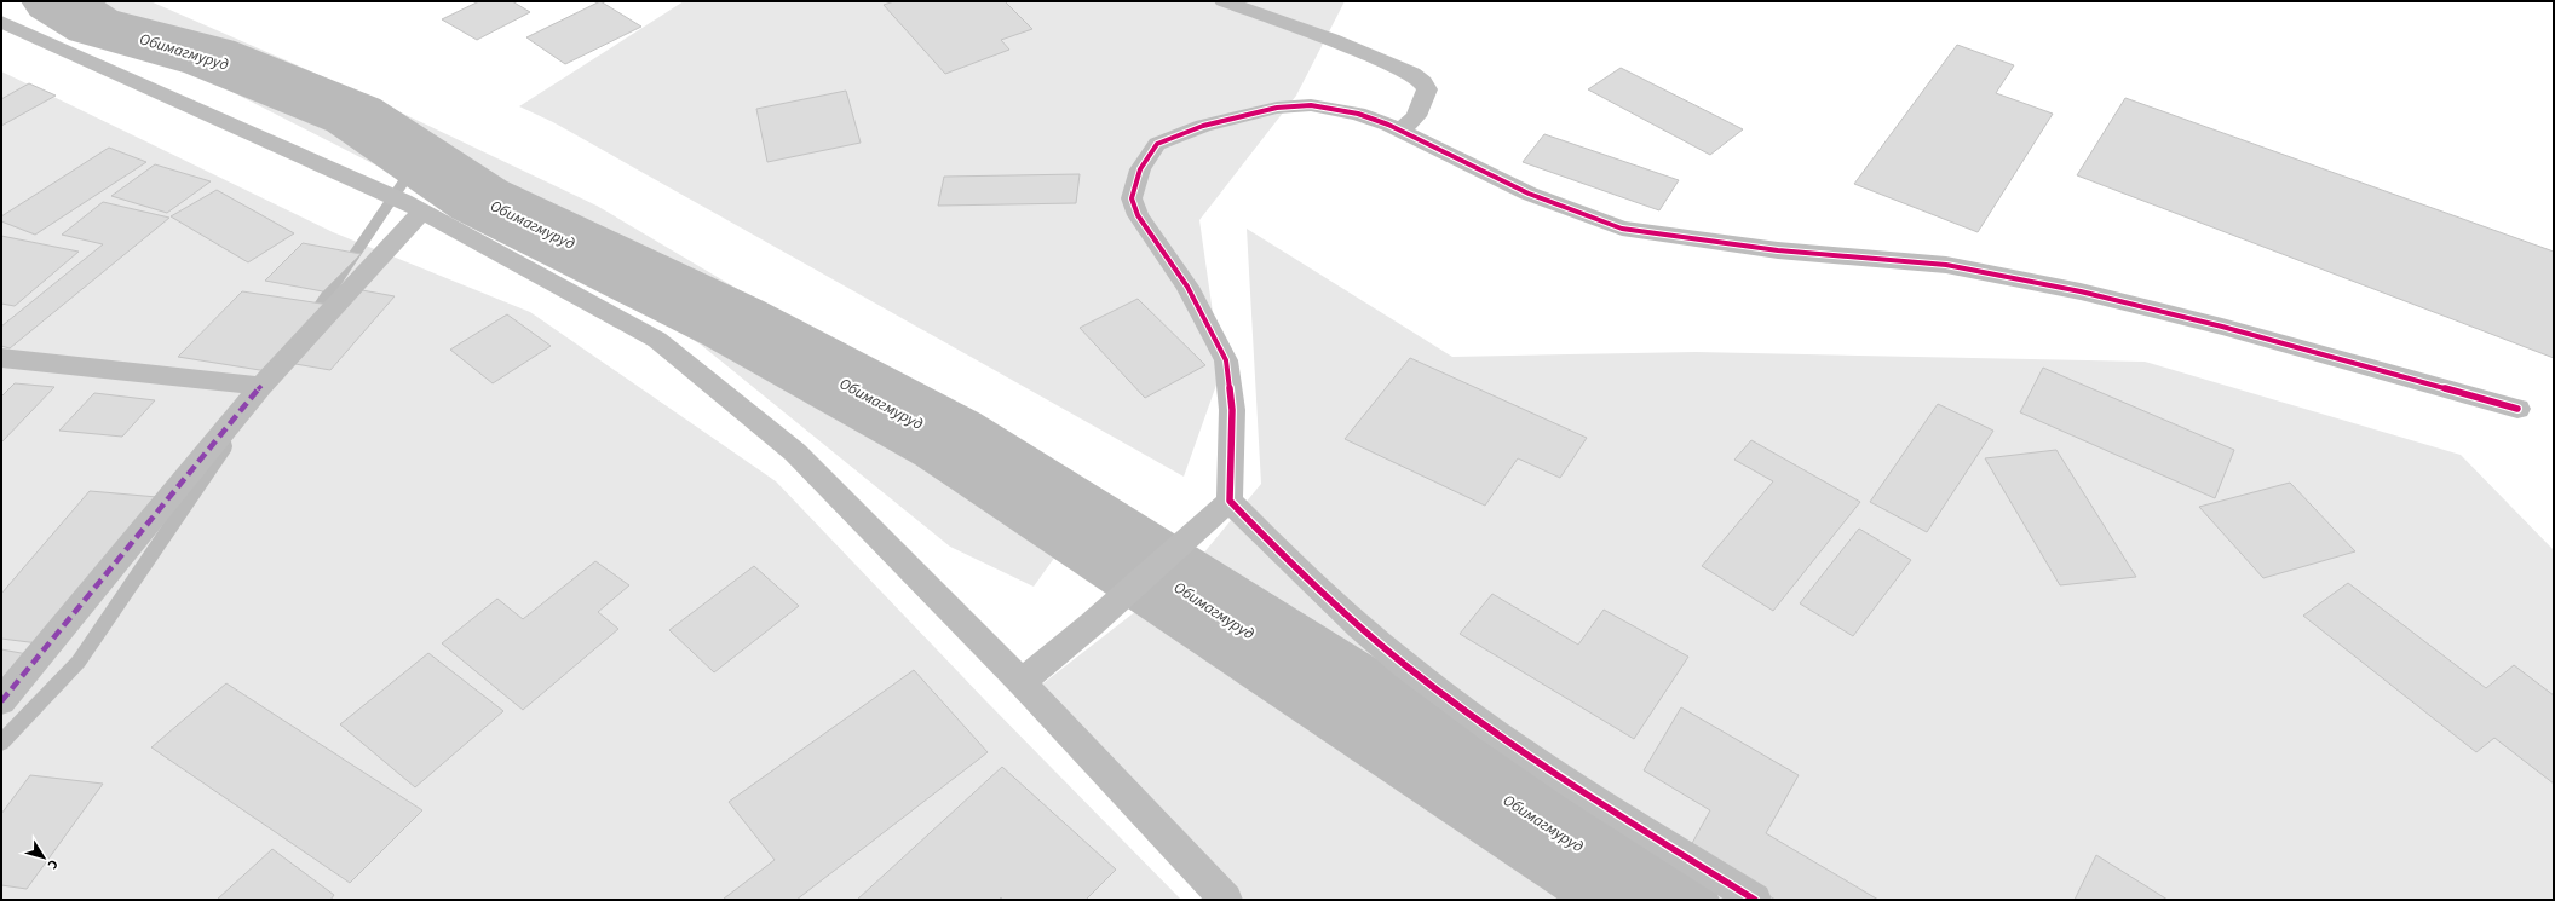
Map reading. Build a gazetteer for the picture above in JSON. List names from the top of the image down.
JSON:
{
  "water": ["Обимагмуруд"],
  "north": "bottom right"
}
